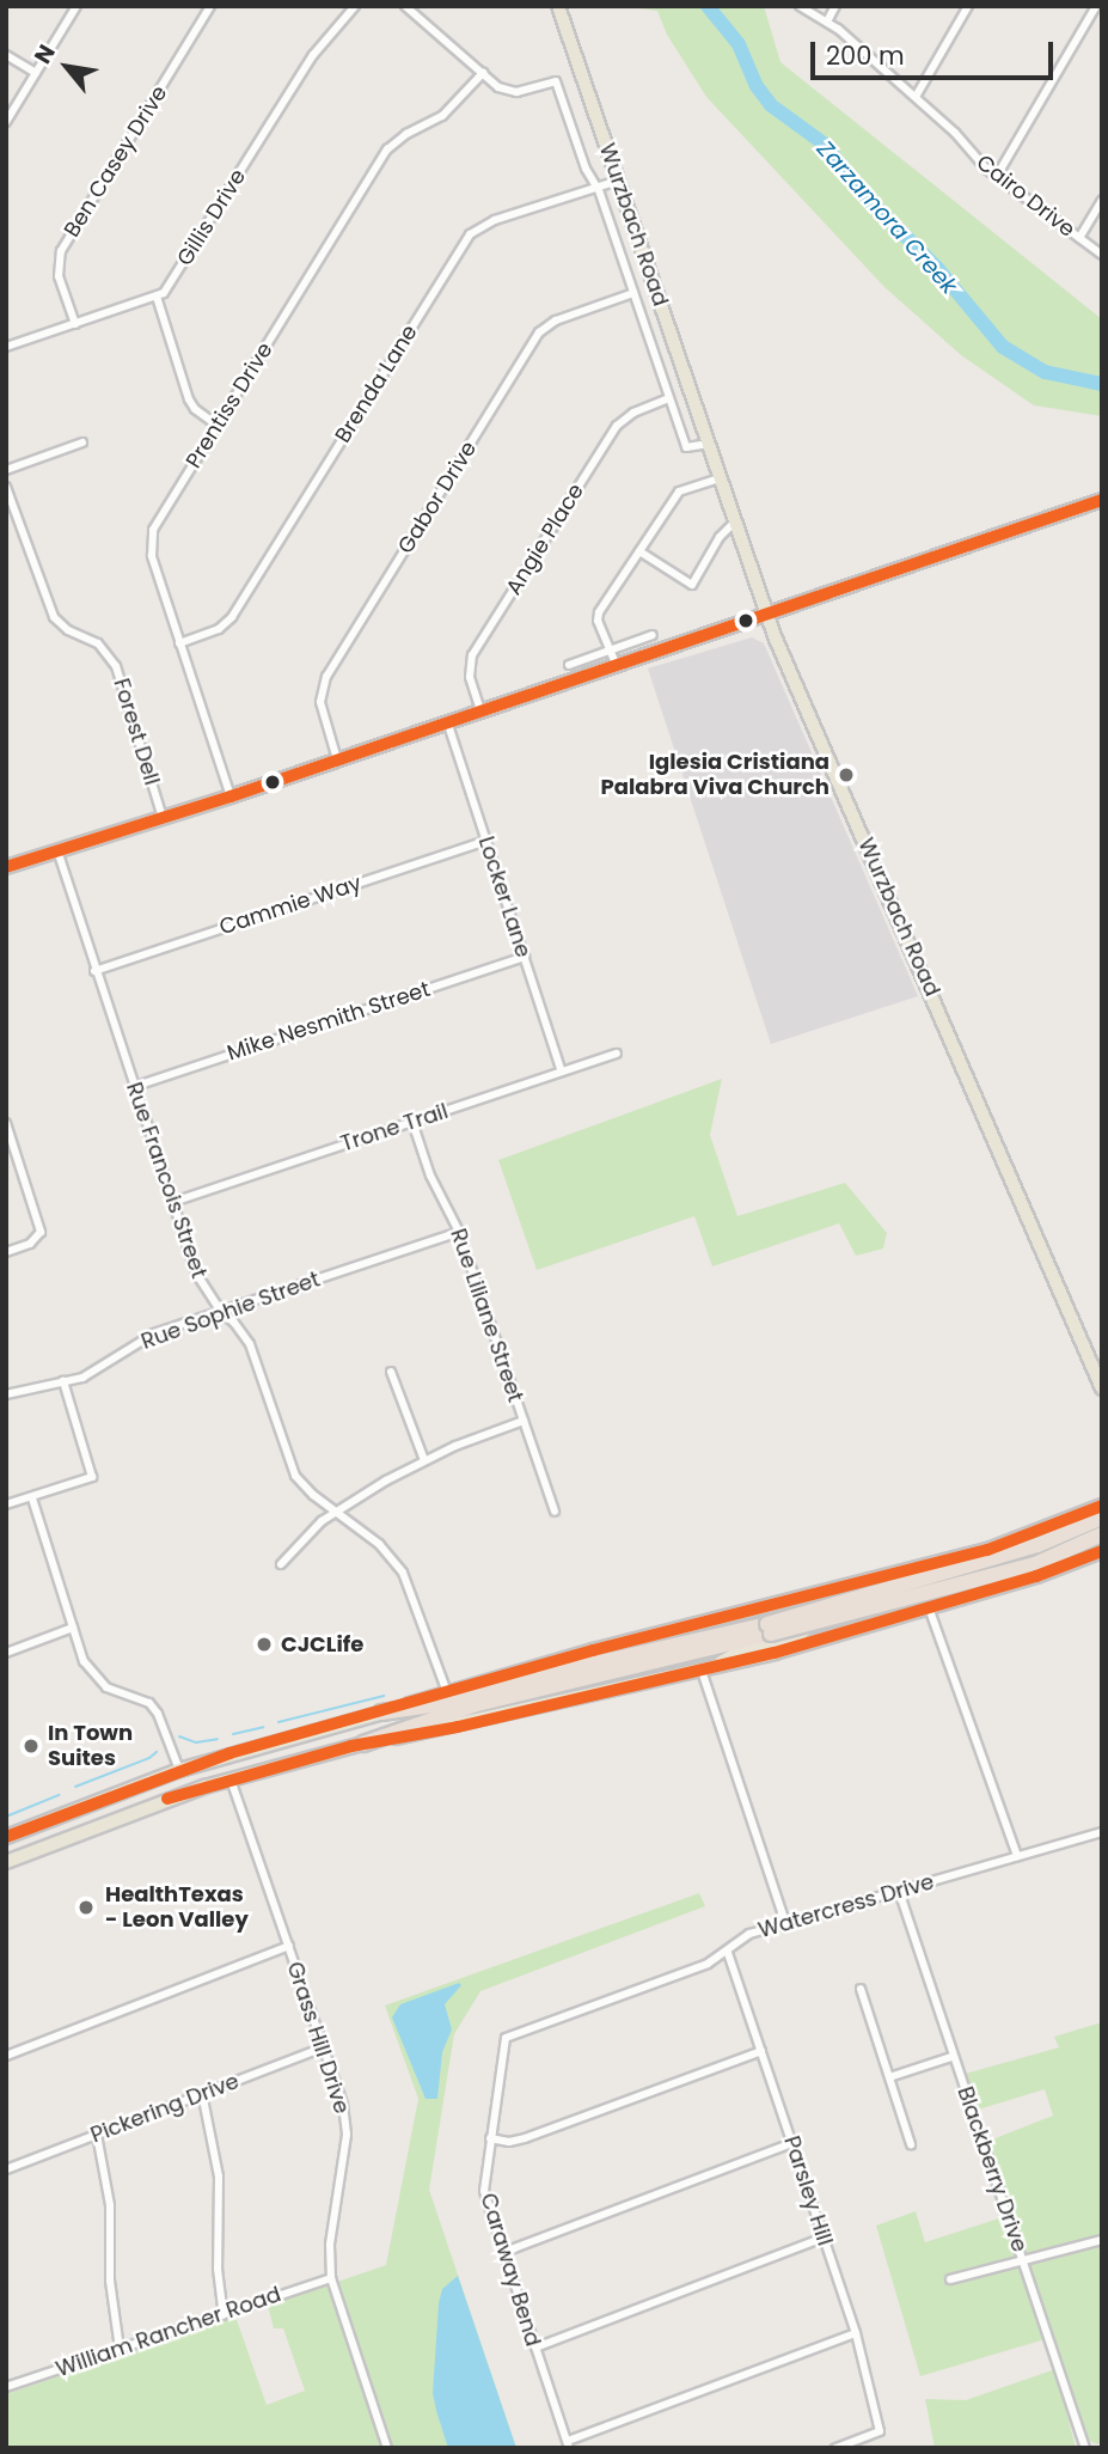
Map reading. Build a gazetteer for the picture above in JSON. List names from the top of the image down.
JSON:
{
  "streets": {
    "main road": ["Wurzbach Road"],
    "street": [
      "Ben Casey Drive",
      "Cairo Drive",
      "Gillis Drive",
      "Brenda Lane",
      "Prentiss Drive",
      "Gabor Drive",
      "Angie Place",
      "Forest Dell",
      "Locker Lane",
      "Cammie Way",
      "Mike Nesmith Street",
      "Trone Trail",
      "Rue Francois Street",
      "Rue Sophie Street",
      "Rue Liliane Street",
      "Watercress Drive",
      "Grass Hill Drive",
      "Pickering Drive",
      "Blackberry Drive",
      "Parsley Hill",
      "Caraway Bend",
      "William Rancher Road"
    ]
  },
  "crossings": [
    ["Wurzbach Road", "Brenda Lane"],
    ["Wurzbach Road", "Prentiss Drive"],
    ["Wurzbach Road", "Gabor Drive"],
    ["Wurzbach Road", "Angie Place"],
    ["Brenda Lane", "Prentiss Drive"],
    ["Locker Lane", "Cammie Way"],
    ["Locker Lane", "Mike Nesmith Street"],
    ["Locker Lane", "Trone Trail"],
    ["Cammie Way", "Rue Francois Street"],
    ["Mike Nesmith Street", "Rue Francois Street"],
    ["Trone Trail", "Rue Francois Street"],
    ["Trone Trail", "Rue Liliane Street"],
    ["Rue Francois Street", "Rue Sophie Street"],
    ["Rue Sophie Street", "Rue Liliane Street"],
    ["Watercress Drive", "Blackberry Drive"],
    ["Watercress Drive", "Parsley Hill"],
    ["Watercress Drive", "Caraway Bend"],
    ["Grass Hill Drive", "Pickering Drive"],
    ["Grass Hill Drive", "William Rancher Road"]
  ],
  "water": ["Zarzamora Creek"],
  "places": [
    "Iglesia Cristiana Palabra Viva Church",
    "CJCLife",
    "In Town Suites",
    "HealthTexas - Leon Valley"
  ],
  "scale_bar": "200 m",
  "north": "top left"
}
